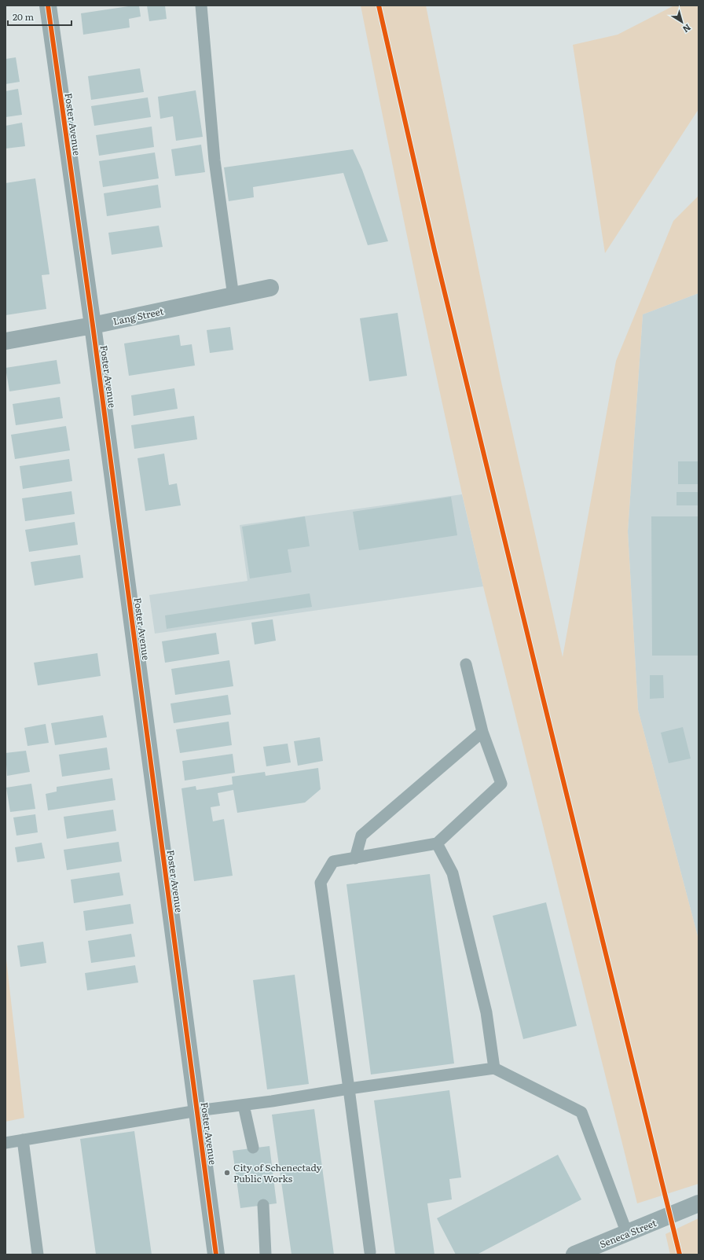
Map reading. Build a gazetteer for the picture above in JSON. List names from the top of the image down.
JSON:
{
  "streets": {
    "street": ["Foster Avenue", "Lang Street", "Seneca Street"]
  },
  "crossings": [
    ["Foster Avenue", "Lang Street"]
  ],
  "places": ["City of Schenectady Public Works"],
  "scale_bar": "20 m",
  "north": "bottom right"
}
